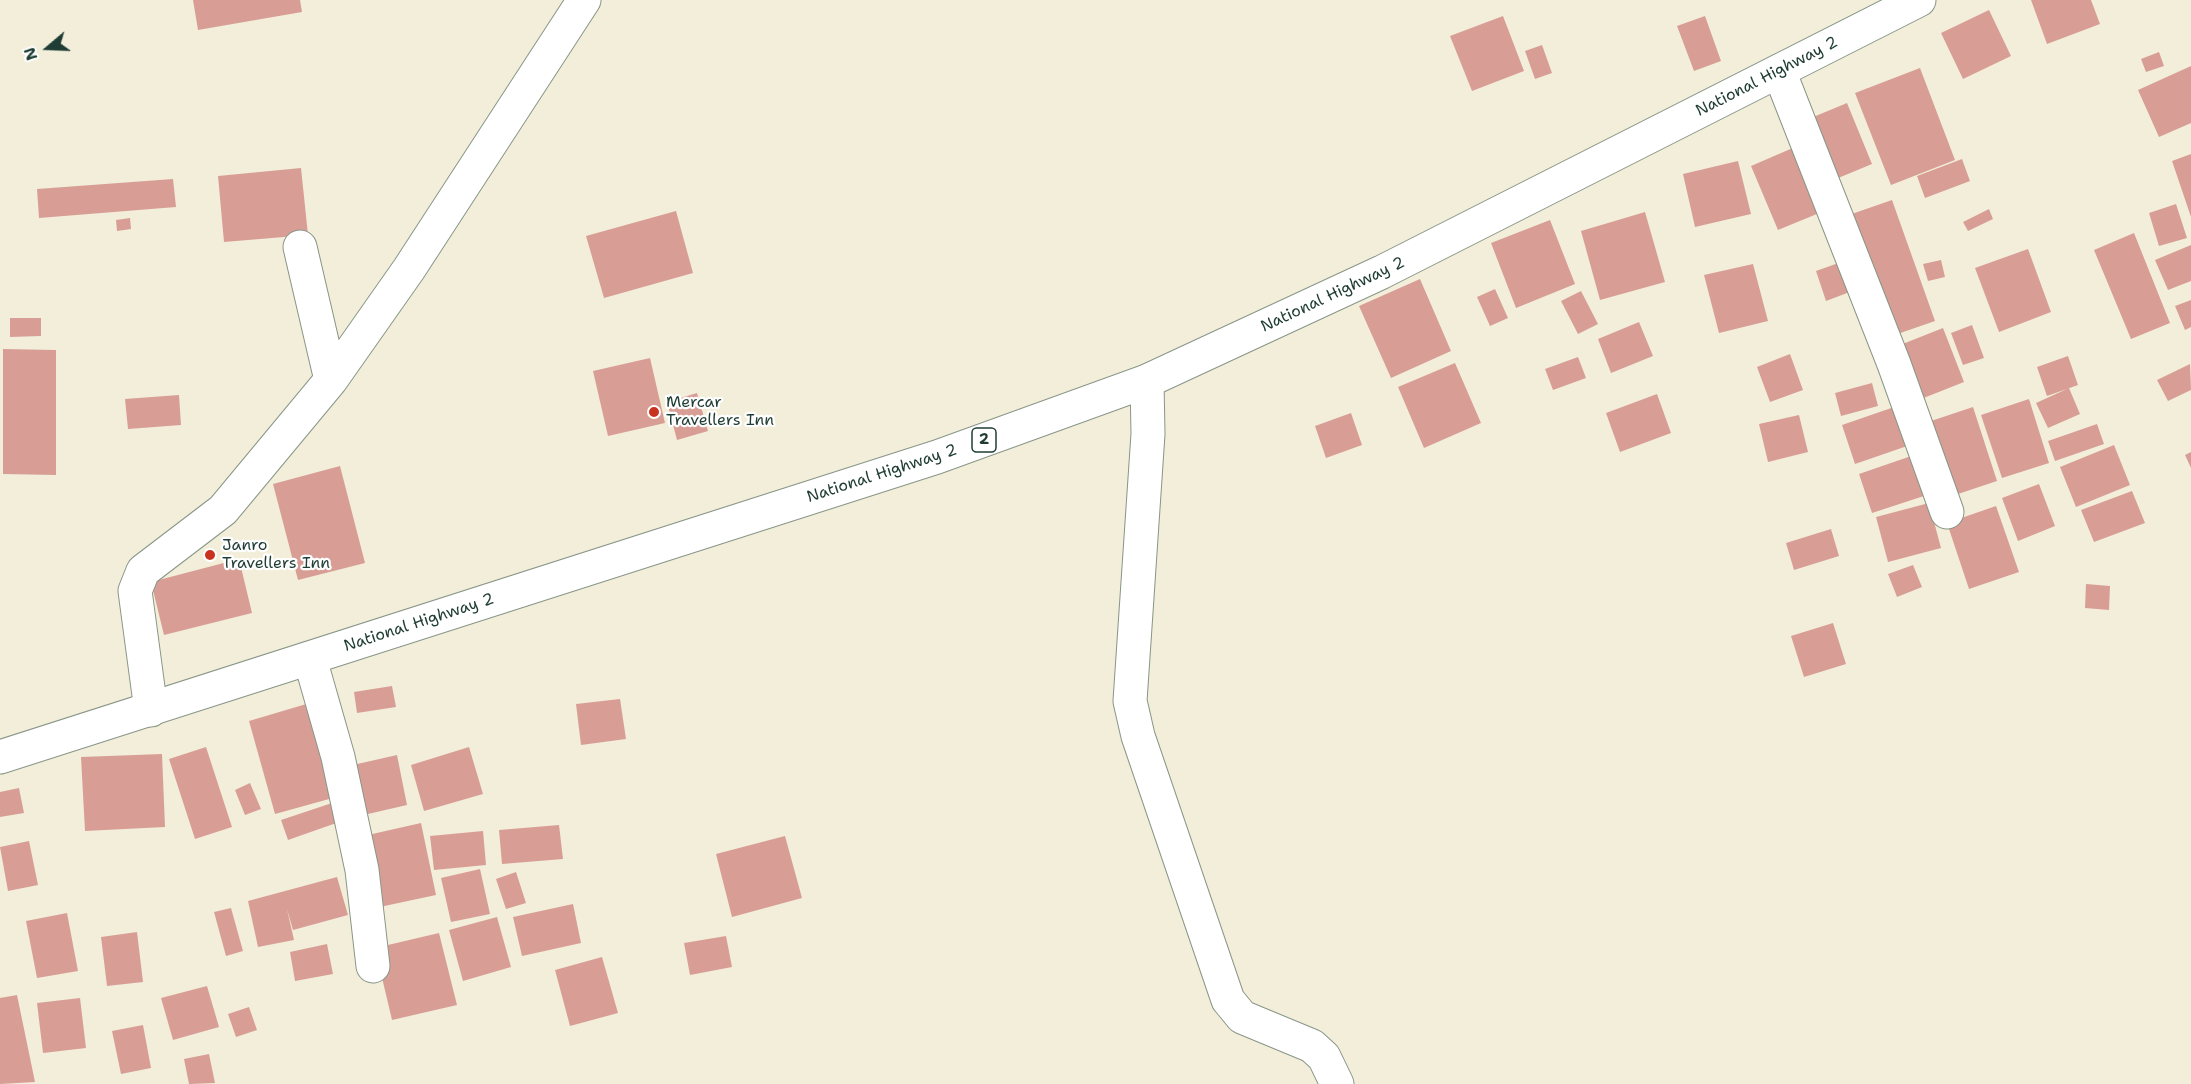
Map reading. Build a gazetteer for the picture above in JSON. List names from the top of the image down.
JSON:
{
  "streets": {
    "main road": ["National Highway 2", "2"]
  },
  "places": ["Mercar Travellers Inn", "Janro Travellers Inn"],
  "north": "left"
}
